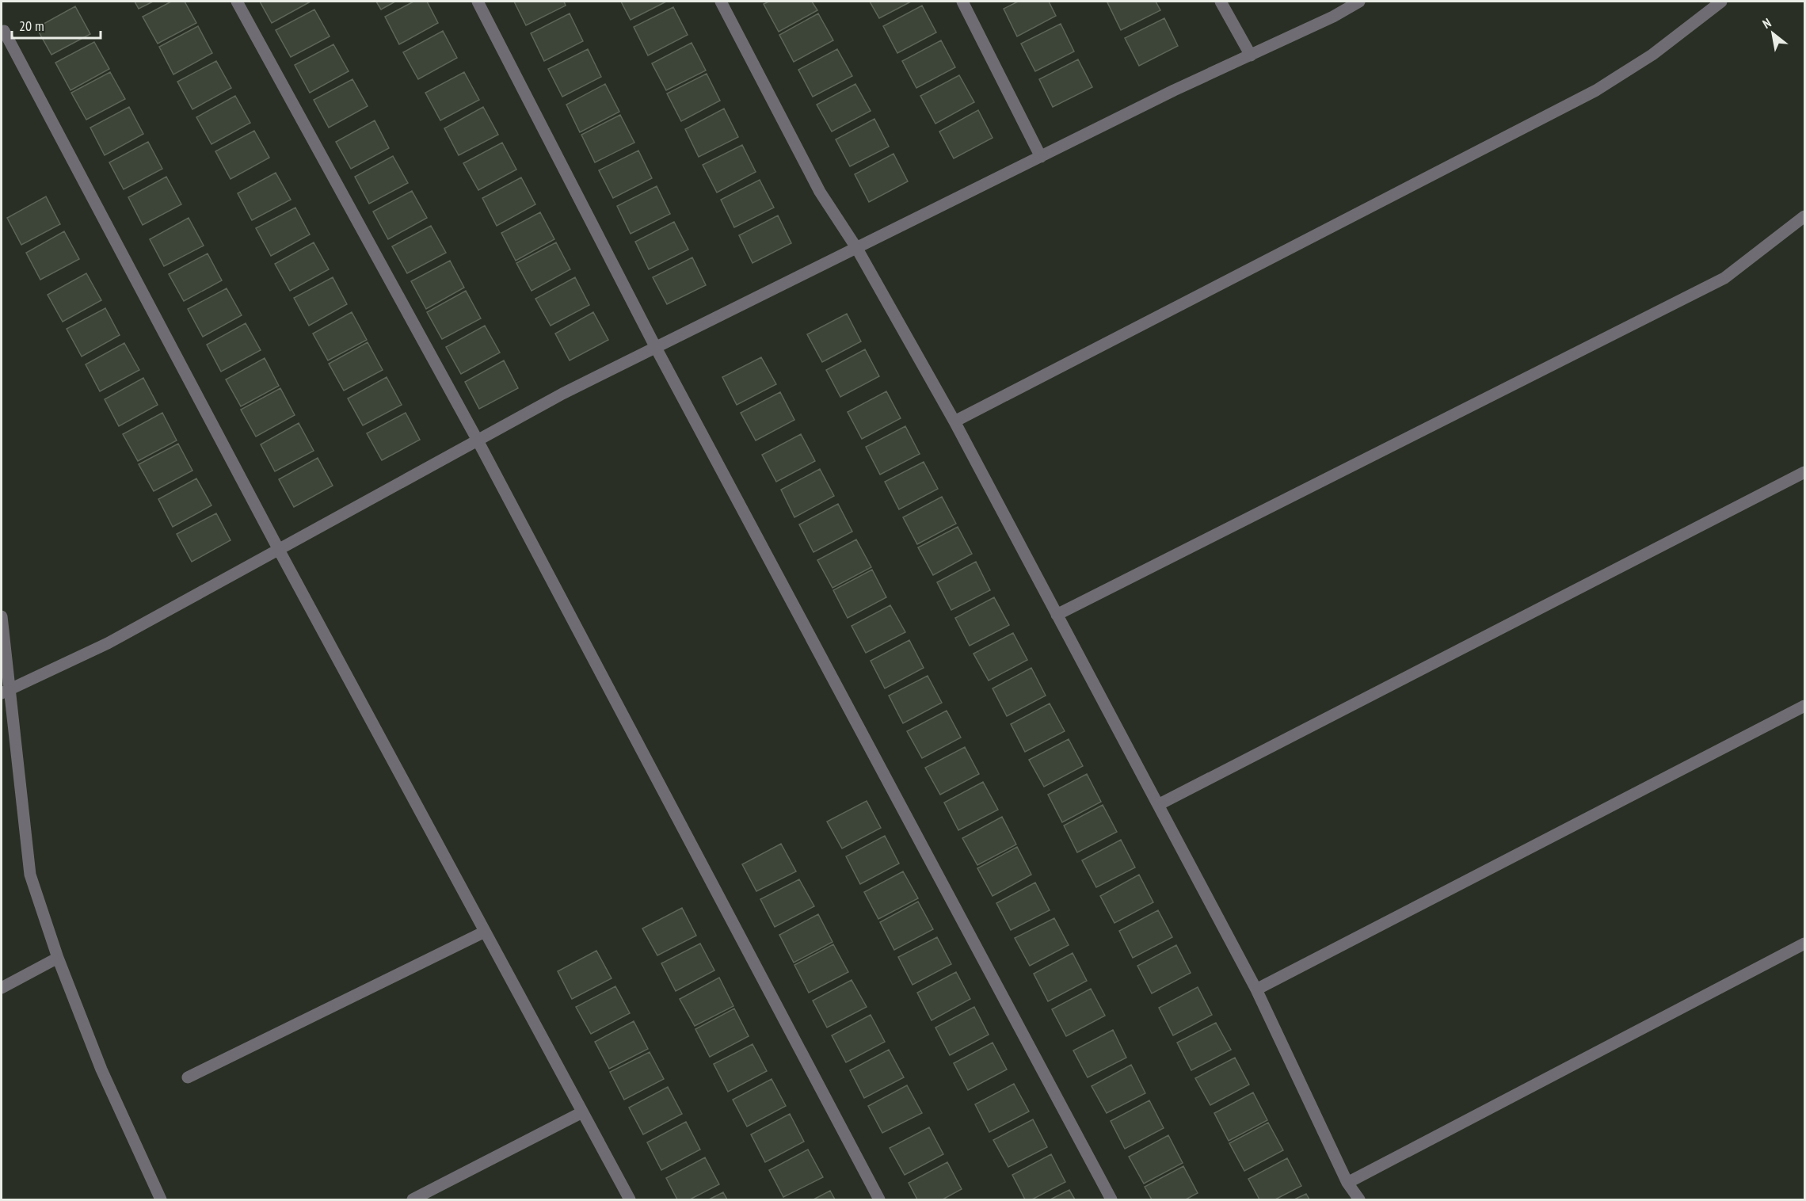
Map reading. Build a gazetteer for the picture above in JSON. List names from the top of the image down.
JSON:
{
  "scale_bar": "20 m",
  "north": "top left"
}
